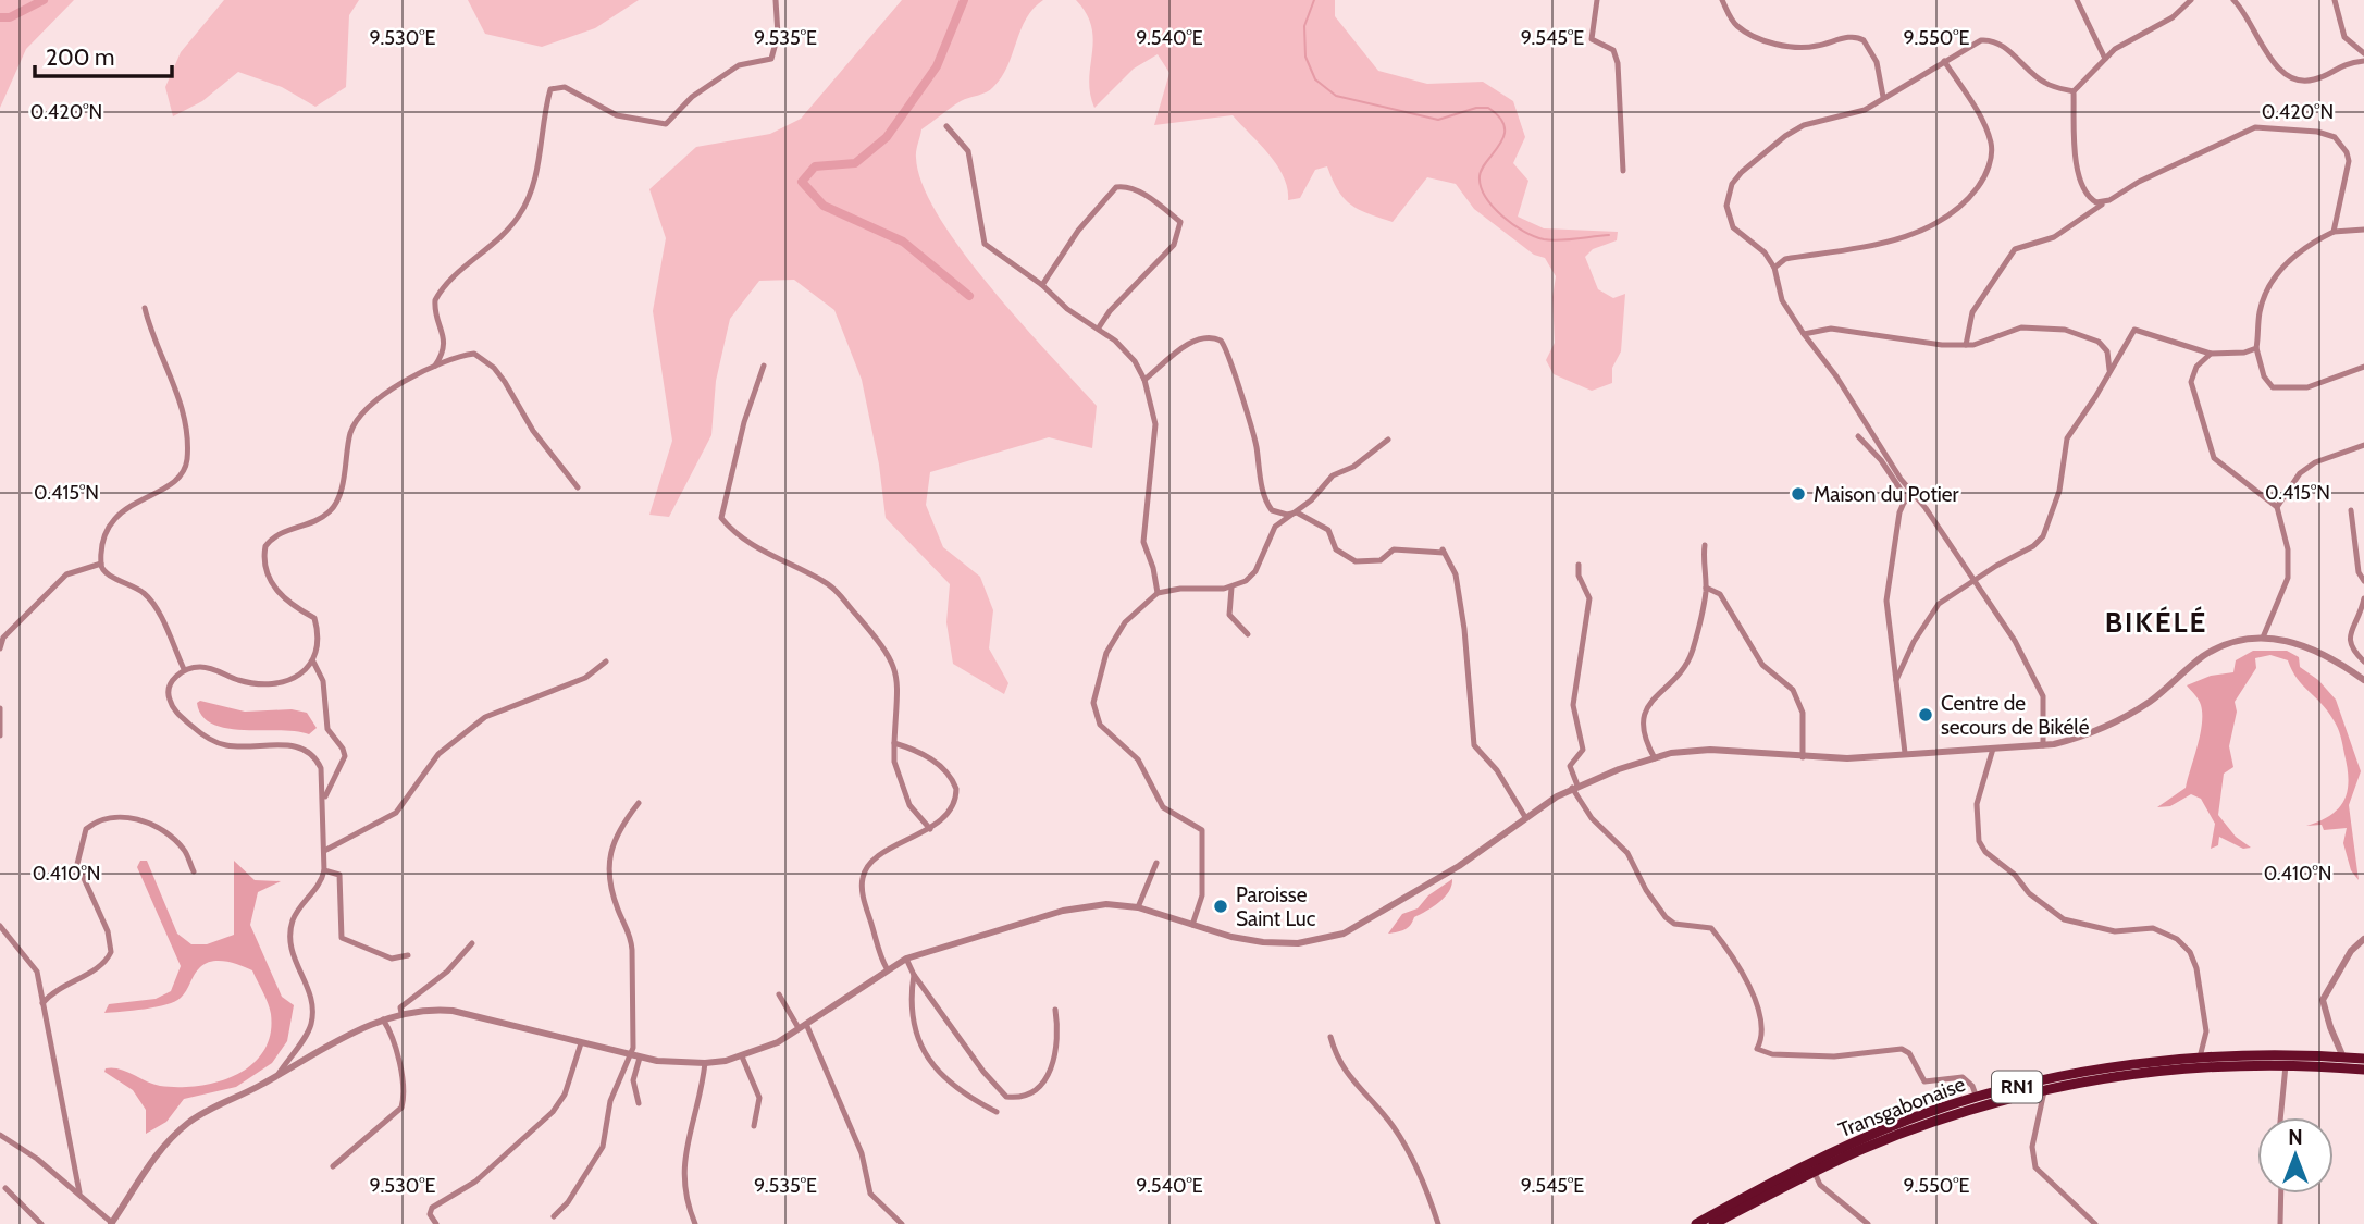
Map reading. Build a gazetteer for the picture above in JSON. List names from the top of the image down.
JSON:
{
  "streets": {
    "highway": ["RN1", "Transgabonaise"]
  },
  "districts": ["BIKÉLÉ"],
  "places": ["Maison du Potier", "Centre de secours de Bikélé", "Paroisse Saint Luc"],
  "scale_bar": "200 m",
  "north": "top",
  "coordinates": [
    "9.530°E",
    "9.535°E",
    "9.540°E",
    "9.545°E",
    "9.550°E",
    "0.420°N",
    "0.415°N",
    "0.410°N"
  ]
}
